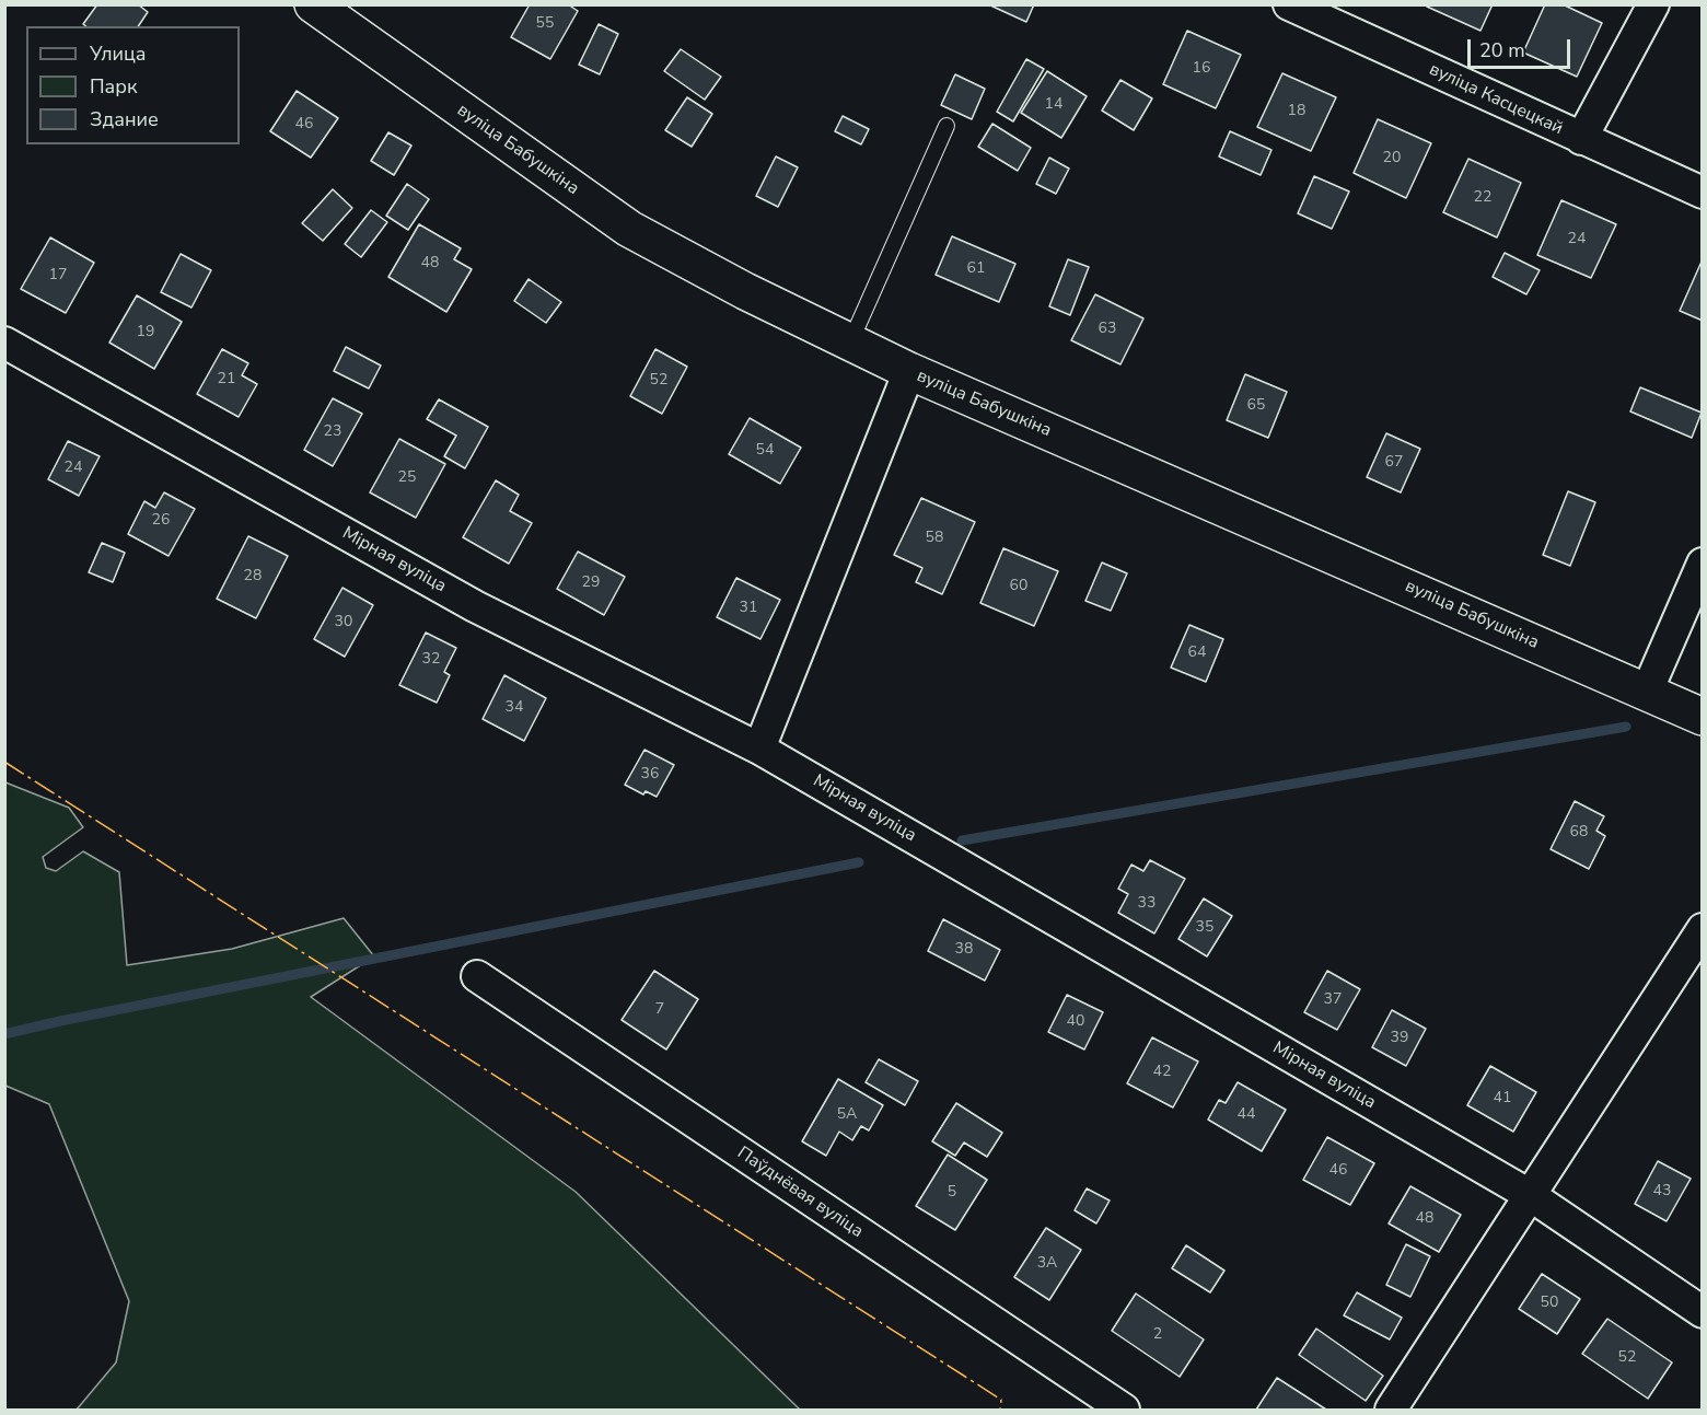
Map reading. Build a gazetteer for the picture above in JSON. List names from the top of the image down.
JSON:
{
  "streets": {
    "street": [
      "вуліца Касцецкай",
      "вуліца Бабушкіна",
      "Мірная вуліца",
      "Паўднёвая вуліца"
    ]
  },
  "house_numbers": [
    "55",
    "16",
    "14",
    "18",
    "46",
    "20",
    "22",
    "24",
    "48",
    "61",
    "17",
    "63",
    "19",
    "21",
    "52",
    "65",
    "23",
    "54",
    "67",
    "24",
    "25",
    "26",
    "58",
    "28",
    "29",
    "60",
    "31",
    "30",
    "64",
    "32",
    "34",
    "36",
    "68",
    "33",
    "35",
    "38",
    "37",
    "7",
    "40",
    "39",
    "42",
    "41",
    "5А",
    "44",
    "46",
    "43",
    "5",
    "48",
    "3А",
    "50",
    "2",
    "52"
  ],
  "legend": ["Улица", "Парк", "Здание"],
  "scale_bar": "20 m"
}
